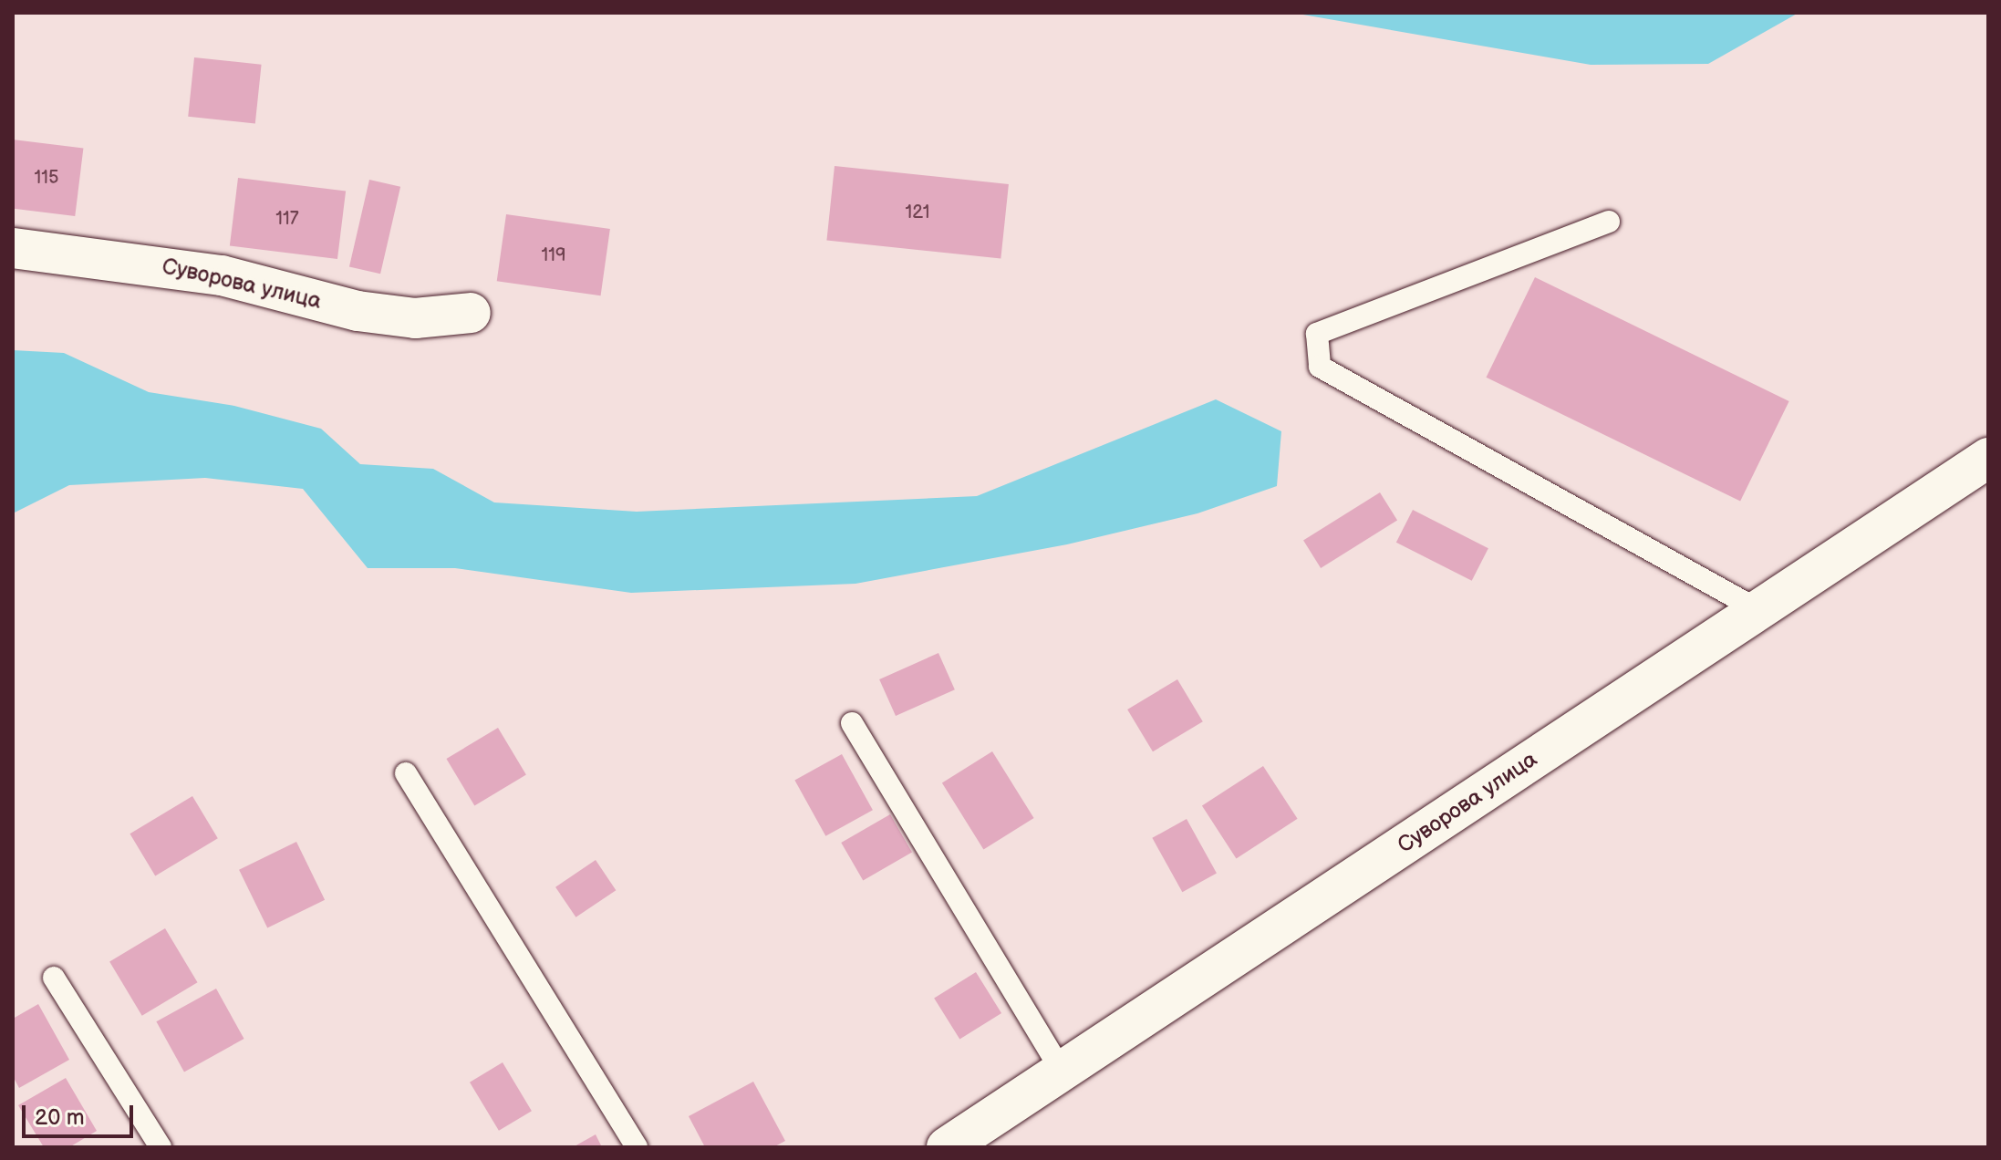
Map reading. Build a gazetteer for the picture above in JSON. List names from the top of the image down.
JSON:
{
  "streets": {
    "street": ["Суворова улица"]
  },
  "house_numbers": [
    "115",
    "121",
    "117",
    "119"
  ],
  "scale_bar": "20 m"
}
